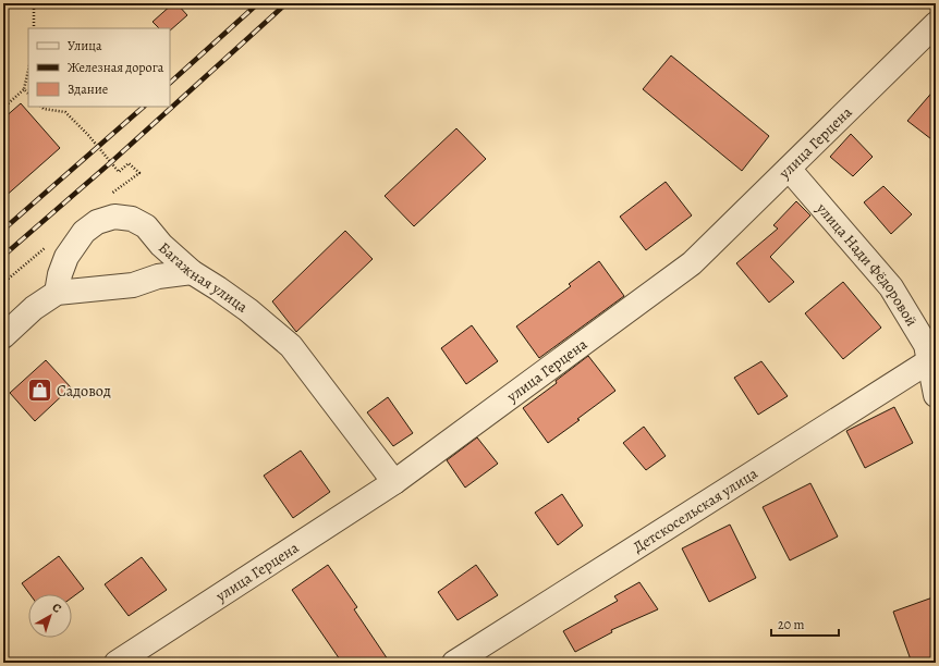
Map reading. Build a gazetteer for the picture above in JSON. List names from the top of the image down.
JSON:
{
  "streets": {
    "street": [
      "улица Герцена",
      "улица Нади Фёдоровой",
      "Багажная улица",
      "Детскосельская улица"
    ]
  },
  "crossings": [
    ["улица Герцена", "улица Нади Фёдоровой"],
    ["улица Герцена", "Багажная улица"],
    ["улица Нади Фёдоровой", "Детскосельская улица"]
  ],
  "places": {
    "shop": ["Садовод"]
  },
  "legend": ["Улица", "Железная дорога", "Здание"],
  "scale_bar": "20 m",
  "north": "top right"
}
